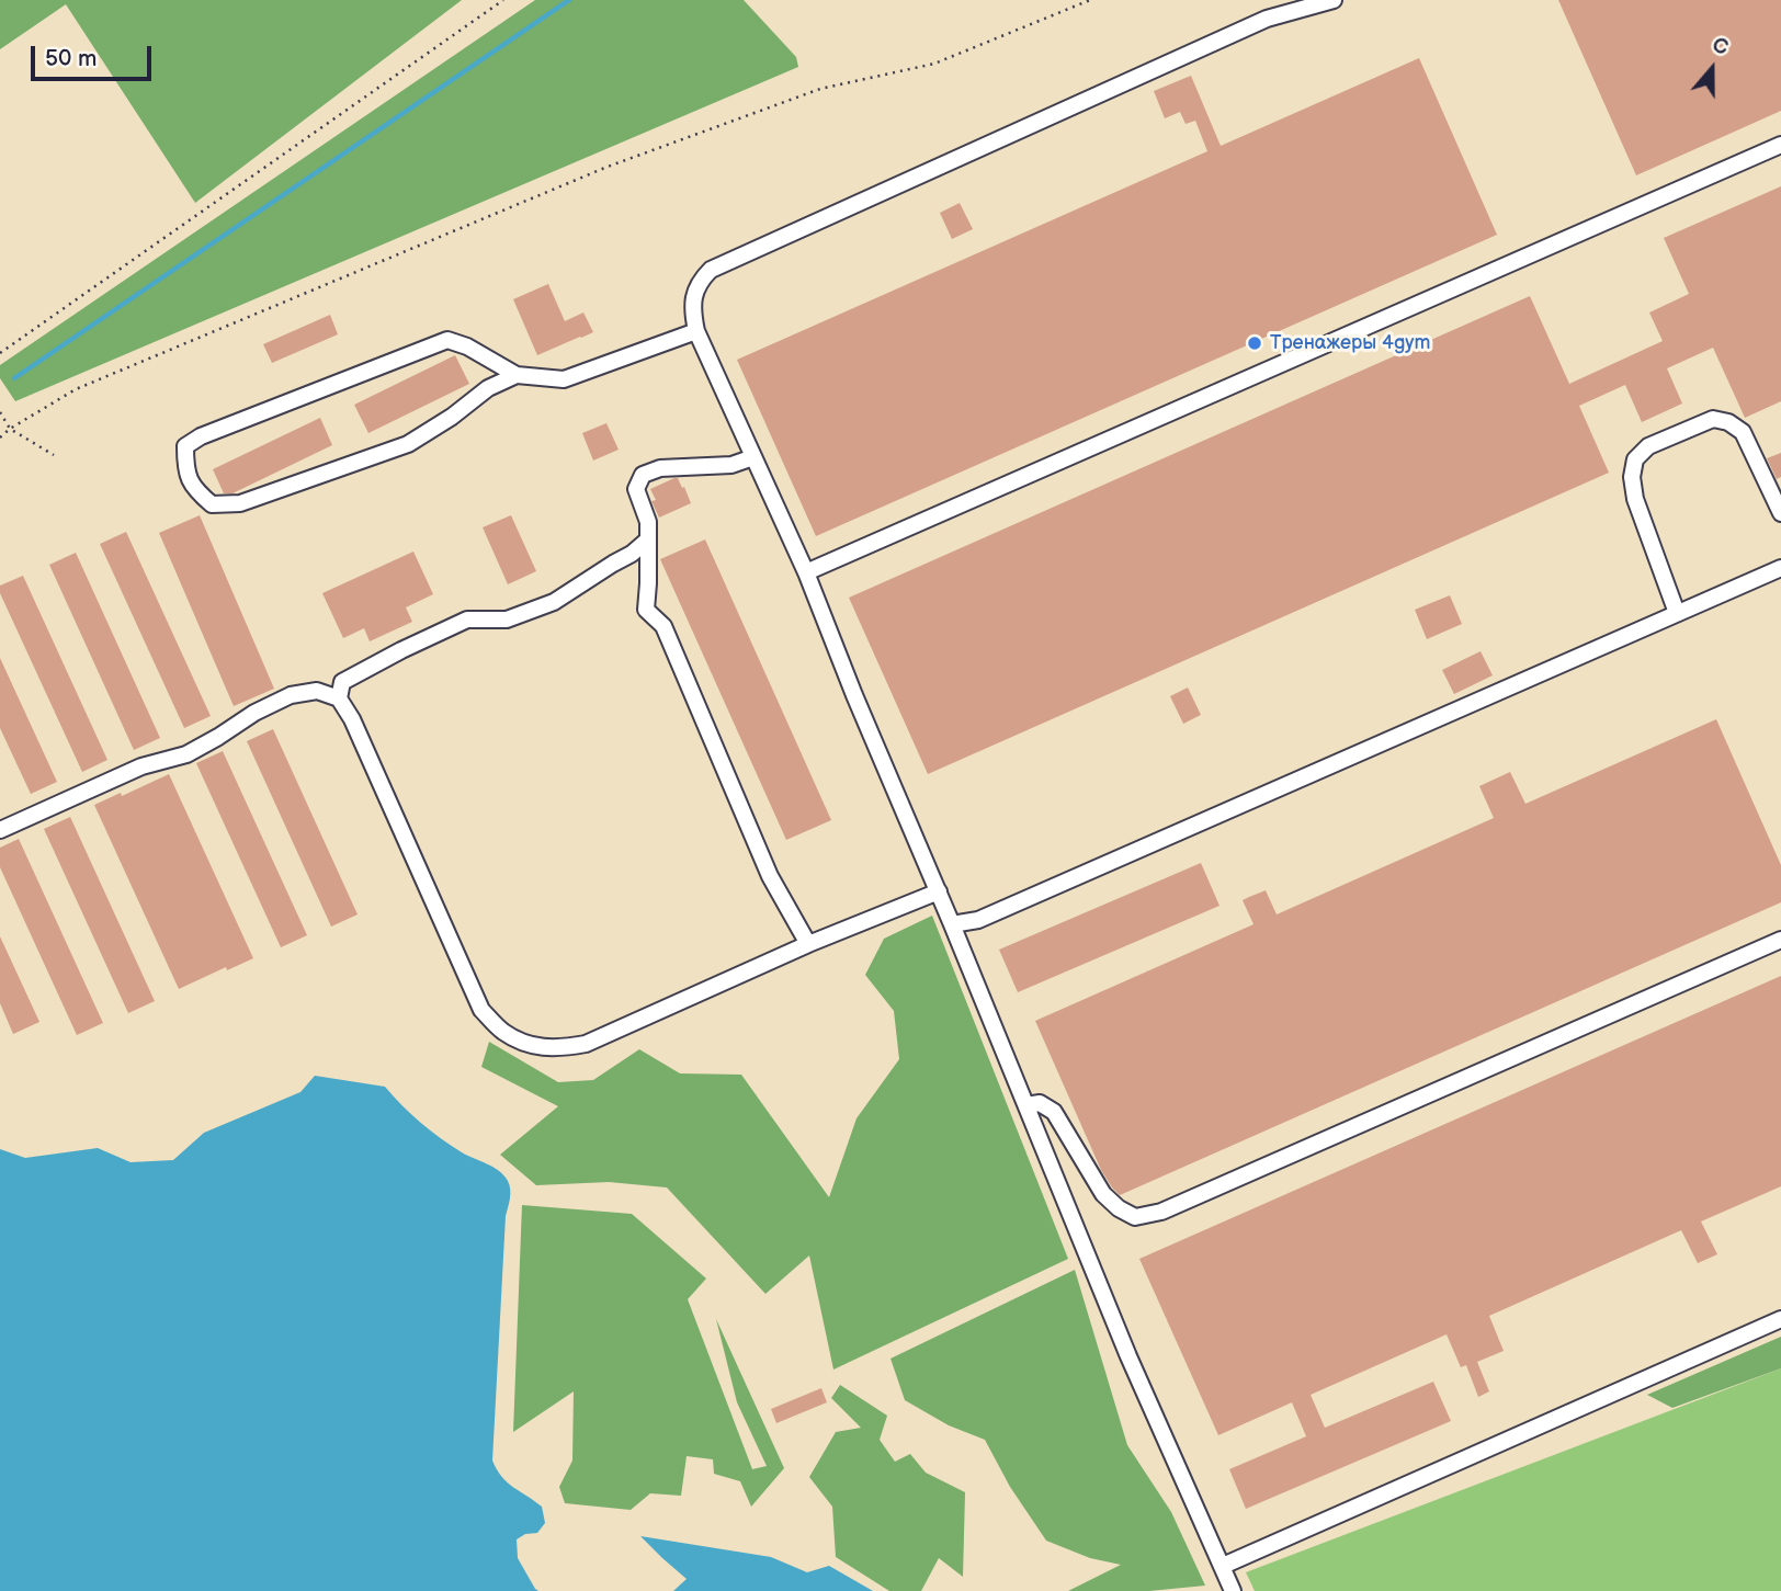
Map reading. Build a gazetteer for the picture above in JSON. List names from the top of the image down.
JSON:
{
  "places": ["Тренажеры 4gym"],
  "scale_bar": "50 m",
  "north": "top"
}
